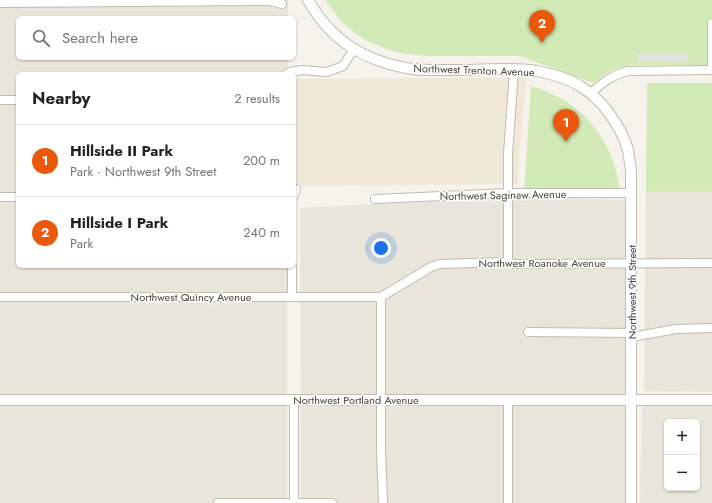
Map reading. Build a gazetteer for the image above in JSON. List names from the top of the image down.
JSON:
{
  "streets": {
    "street": [
      "Northwest Trenton Avenue",
      "Northwest Saginaw Avenue",
      "Northwest Roanoke Avenue",
      "Northwest 9th Street",
      "Northwest Quincy Avenue",
      "Northwest Portland Avenue"
    ]
  },
  "crossings": [
    ["Northwest Trenton Avenue", "Northwest 9th Street"],
    ["Northwest Saginaw Avenue", "Northwest 9th Street"],
    ["Northwest Roanoke Avenue", "Northwest 9th Street"],
    ["Northwest Roanoke Avenue", "Northwest Quincy Avenue"],
    ["Northwest 9th Street", "Northwest Portland Avenue"]
  ],
  "page": {
    "pins": ["2", "1"],
    "search": "Search here",
    "heading": ["Nearby", "2 results"],
    "list": [
      {
        "mark": "1",
        "name": "Hillside II Park",
        "note": "Park · Northwest 9th Street",
        "value": "200 m"
      },
      {
        "mark": "2",
        "name": "Hillside I Park",
        "note": "Park",
        "value": "240 m"
      }
    ],
    "map_buttons": ["+", "−"]
  }
}
